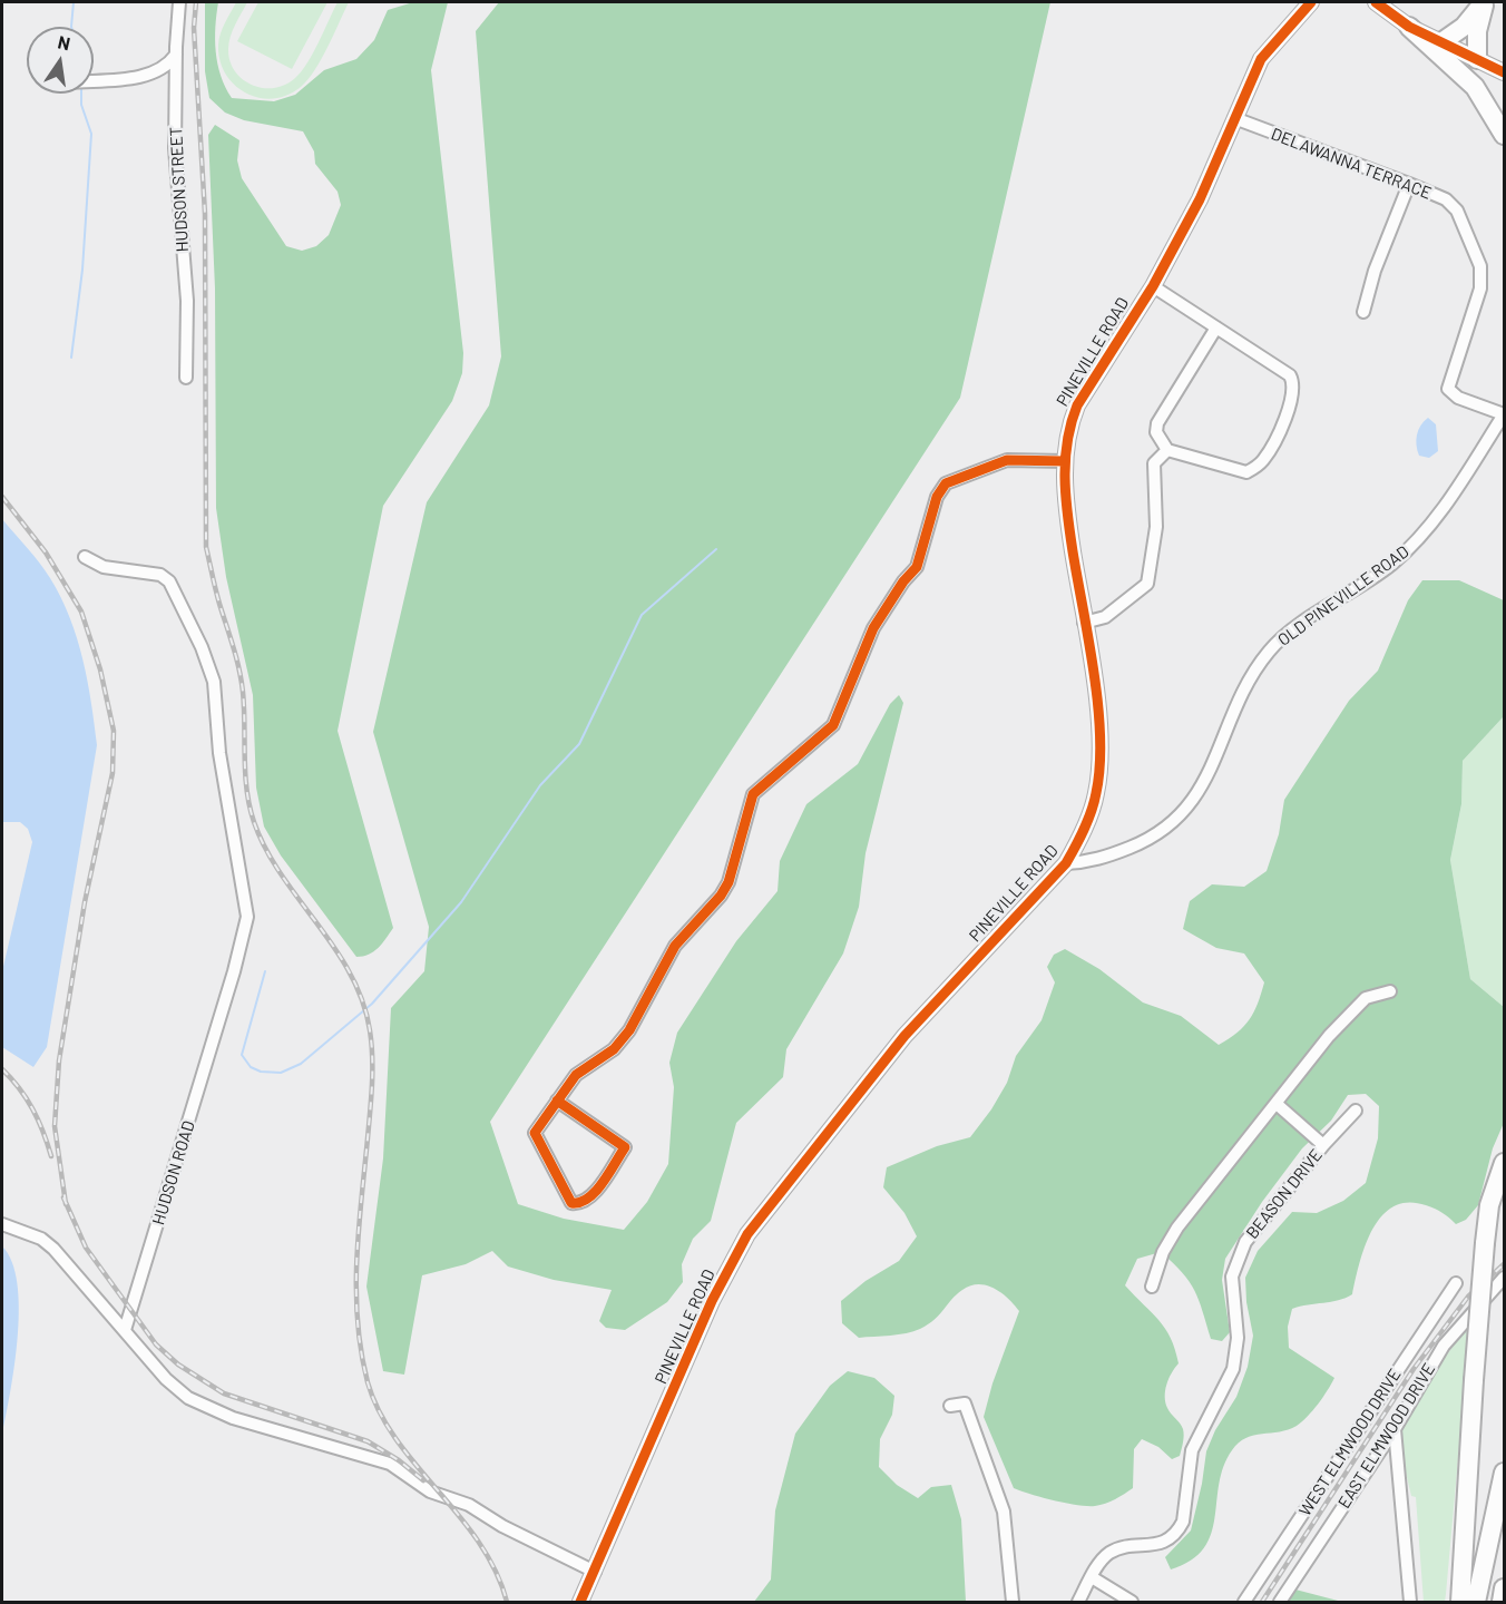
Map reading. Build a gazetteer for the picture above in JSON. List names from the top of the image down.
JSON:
{
  "streets": {
    "main road": ["PINEVILLE ROAD"],
    "street": [
      "DELAWANNA TERRACE",
      "HUDSON STREET",
      "OLD PINEVILLE ROAD",
      "HUDSON ROAD",
      "BEASON DRIVE",
      "EAST ELMWOOD DRIVE",
      "WEST ELMWOOD DRIVE"
    ]
  },
  "crossings": [
    ["DELAWANNA TERRACE", "PINEVILLE ROAD"],
    ["DELAWANNA TERRACE", "OLD PINEVILLE ROAD"],
    ["PINEVILLE ROAD", "OLD PINEVILLE ROAD"]
  ],
  "north": "top"
}
